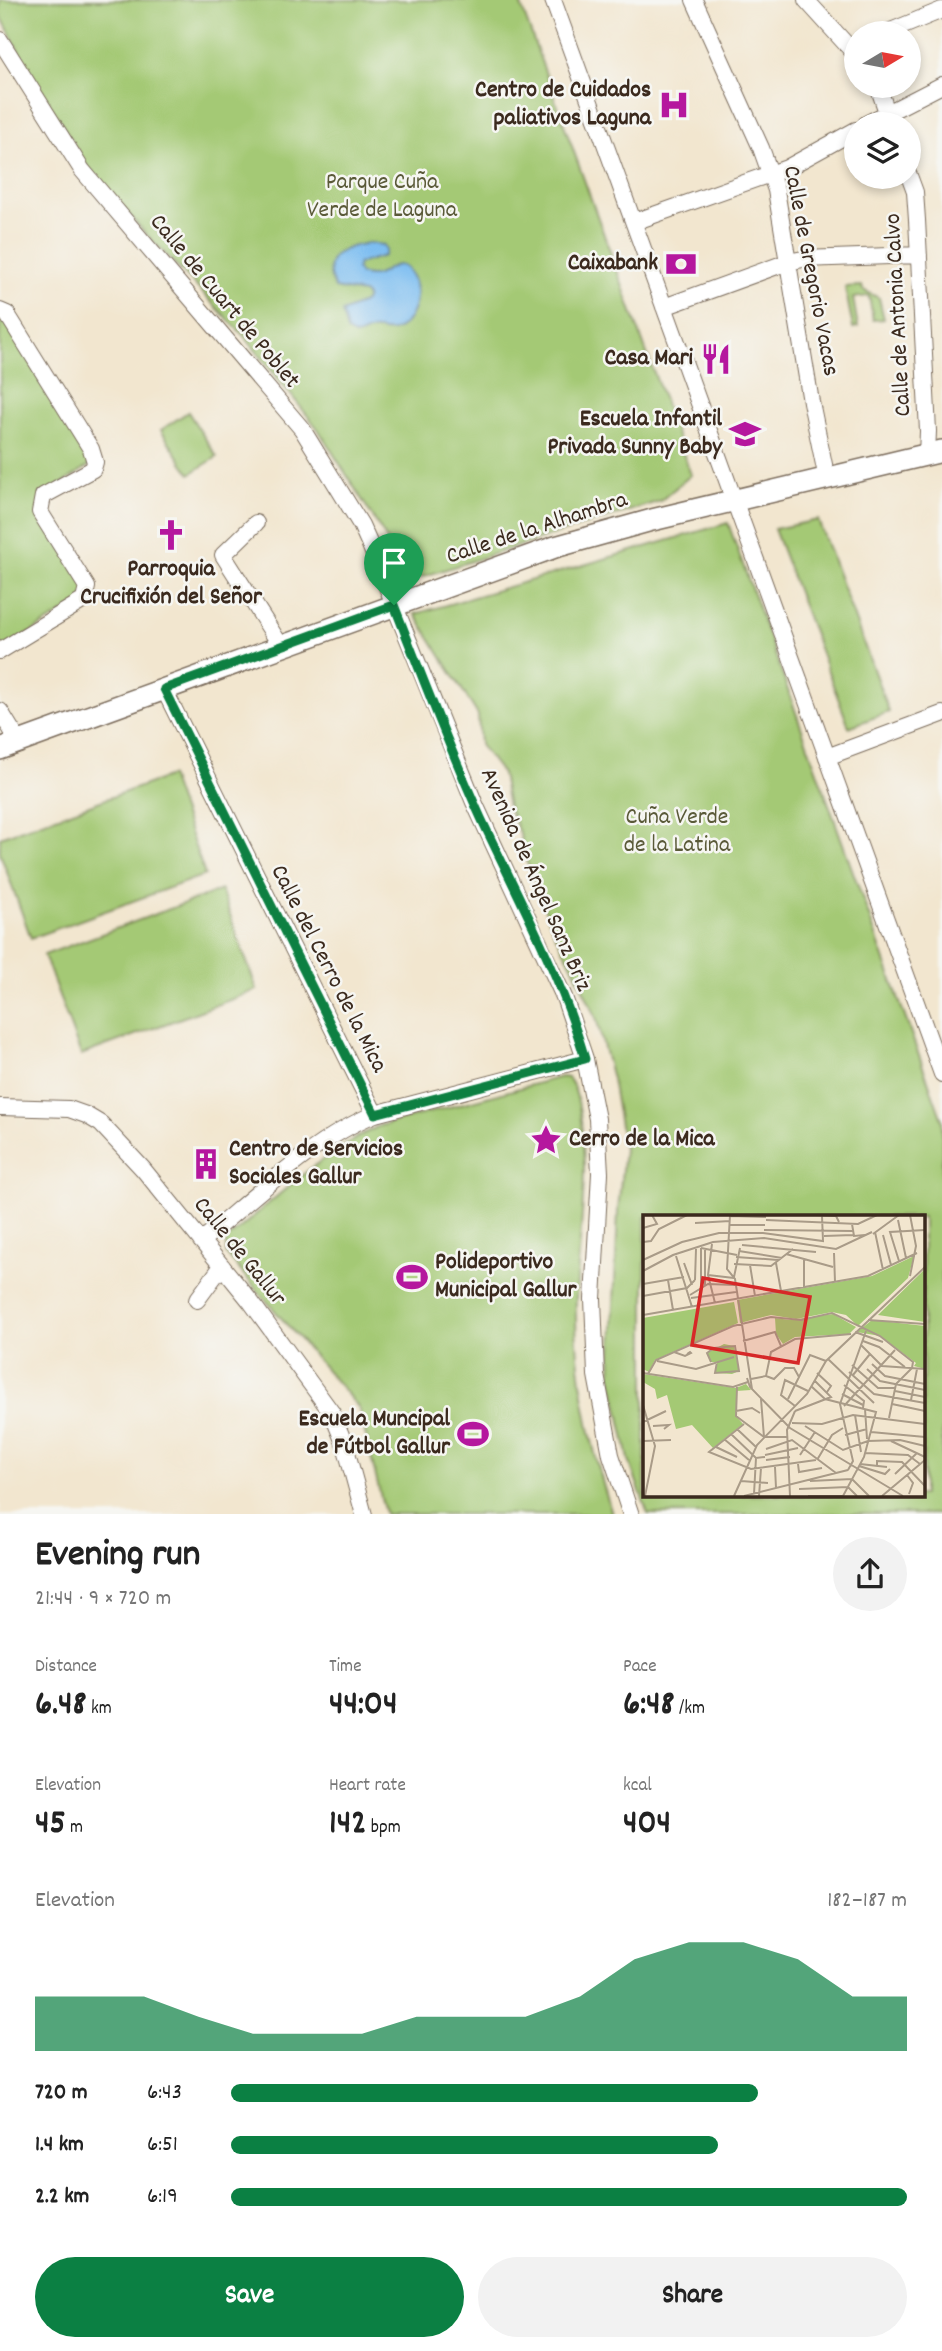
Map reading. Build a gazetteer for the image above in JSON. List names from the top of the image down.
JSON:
{
  "streets": {
    "main road": ["Calle de la Alhambra"],
    "street": [
      "Calle de Gregorio Vacas",
      "Calle de Cuart de Poblet",
      "Calle de Antonia Calvo",
      "Avenida de Ángel Sanz Briz",
      "Calle del Cerro de la Mica",
      "Calle de Gallur"
    ]
  },
  "crossings": [
    ["Calle de Gregorio Vacas", "Calle de la Alhambra"],
    ["Calle de Cuart de Poblet", "Calle de la Alhambra"],
    ["Calle de Cuart de Poblet", "Avenida de Ángel Sanz Briz"],
    ["Calle de Antonia Calvo", "Calle de la Alhambra"],
    ["Calle de la Alhambra", "Avenida de Ángel Sanz Briz"],
    ["Calle de la Alhambra", "Calle del Cerro de la Mica"]
  ],
  "parks": ["Parque Cuña Verde de Laguna", "Cuña Verde de la Latina"],
  "places": {
    "hospital": ["Centro de Cuidados paliativos Laguna"],
    "bank": ["Caixabank"],
    "restaurant": ["Casa Mari"],
    "school or university": ["Escuela Infantil Privada Sunny Baby"],
    "church": ["Parroquia Crucifixión del Señor"],
    "place": ["Cerro de la Mica"],
    "building": ["Centro de Servicios Sociales Gallur"],
    "sports": ["Polideportivo Municipal Gallur", "Escuela Muncipal de Fútbol Gallur"]
  },
  "north": "right",
  "page": {
    "heading": ["Evening run", "21:44 · 9 × 720 m"],
    "stats": [
      ["Distance", "6.48 km"],
      ["Time", "44:04"],
      ["Pace", "6:48 /km"],
      ["Elevation", "45 m"],
      ["Heart rate", "142 bpm"],
      ["kcal", "404"]
    ],
    "chart": ["Elevation", "182–187 m"],
    "list": [
      {
        "name": "720 m",
        "note": "6:43"
      },
      {
        "name": "1.4 km",
        "note": "6:51"
      },
      {
        "name": "2.2 km",
        "note": "6:19"
      }
    ],
    "buttons": ["Save", "Share"]
  }
}
